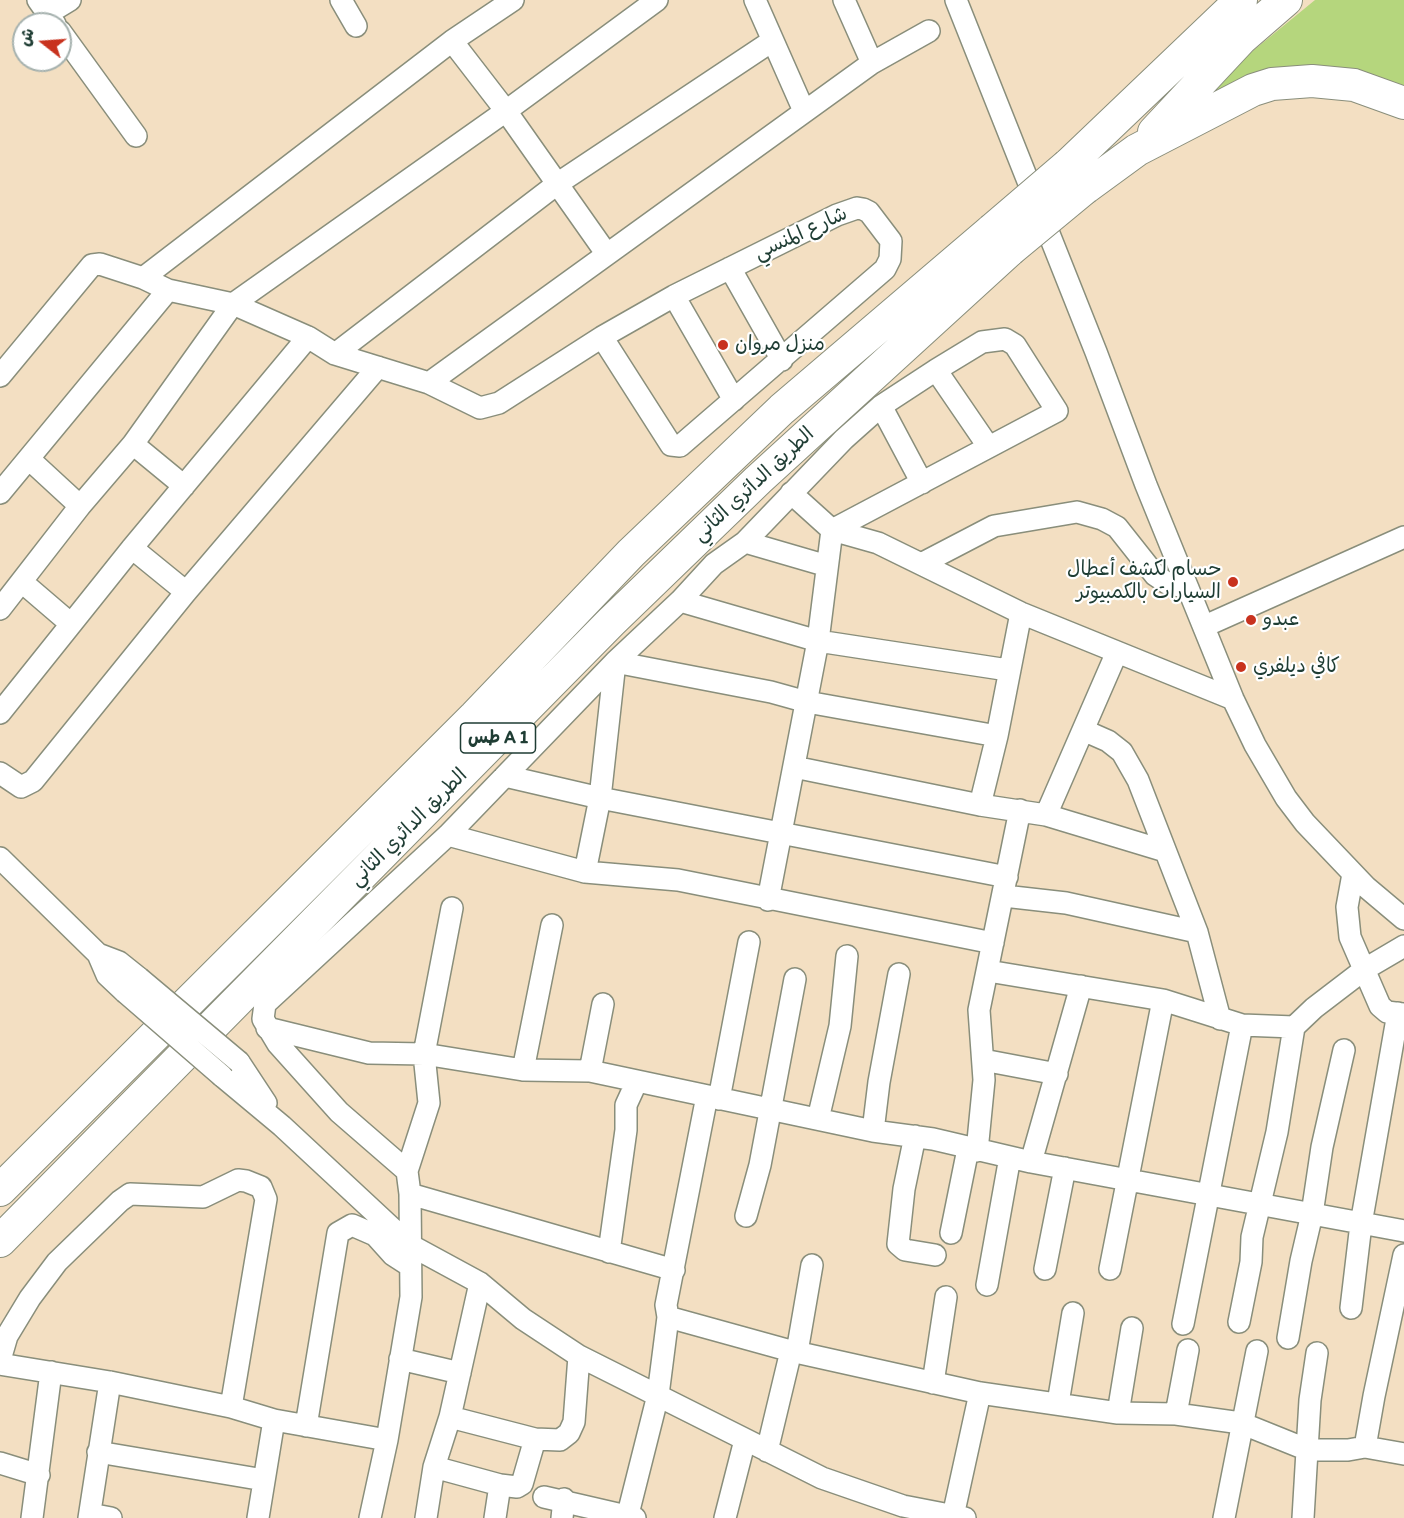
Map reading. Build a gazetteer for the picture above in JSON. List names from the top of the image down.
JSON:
{
  "streets": {
    "highway": ["الطريق الدائري الثاني", "طس A 1"],
    "street": ["شارع المنسي"]
  },
  "places": [
    "منزل مروان",
    "حسام لكشف أعطال السيارات بالكمبيوتر",
    "عبدو",
    "كافي ديلفري"
  ],
  "north": "left"
}
